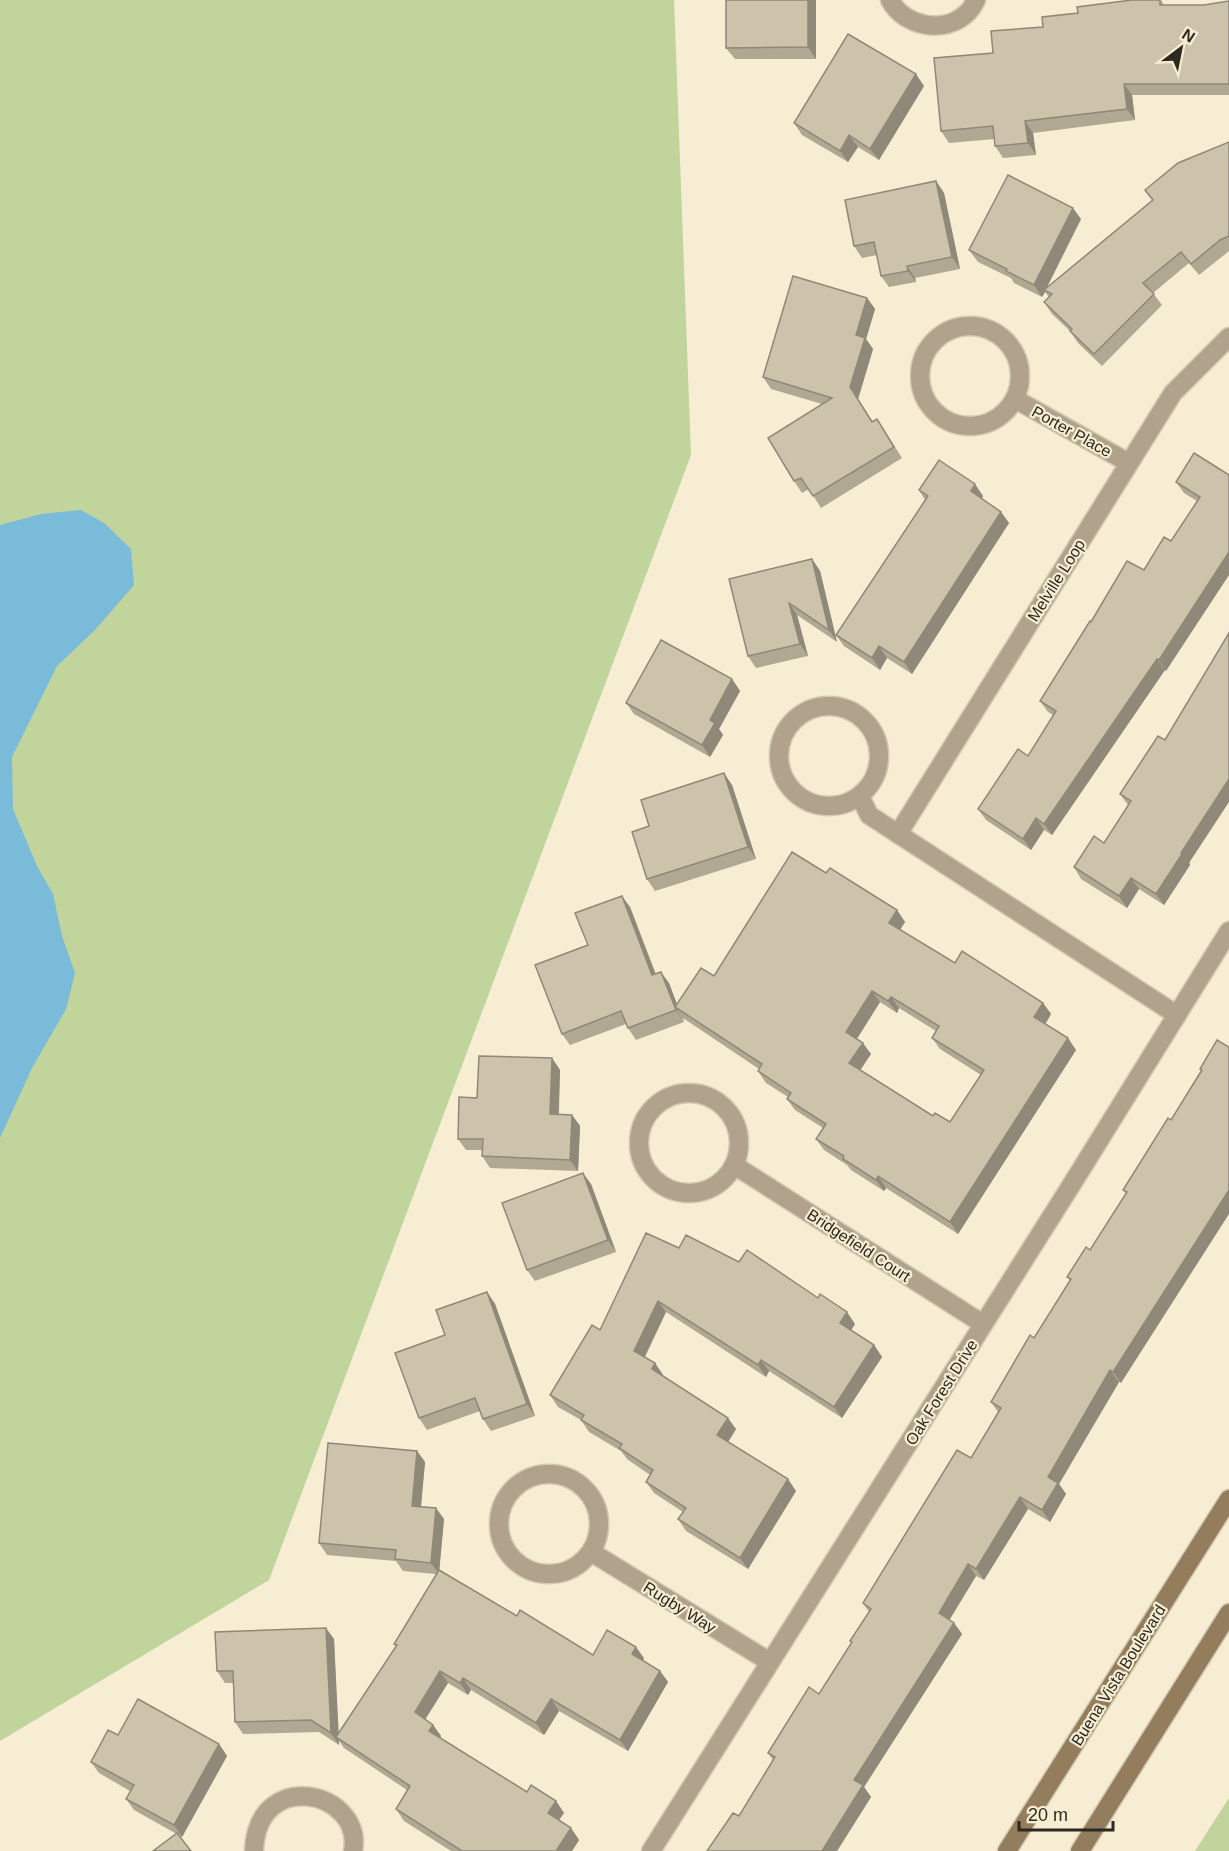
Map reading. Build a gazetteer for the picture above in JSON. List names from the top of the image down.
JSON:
{
  "streets": {
    "main road": ["Buena Vista Boulevard"],
    "street": [
      "Porter Place",
      "Melville Loop",
      "Bridgefield Court",
      "Oak Forest Drive",
      "Rugby Way"
    ]
  },
  "crossings": [
    ["Porter Place", "Melville Loop"],
    ["Bridgefield Court", "Oak Forest Drive"],
    ["Oak Forest Drive", "Rugby Way"]
  ],
  "scale_bar": "20 m",
  "north": "top right"
}
